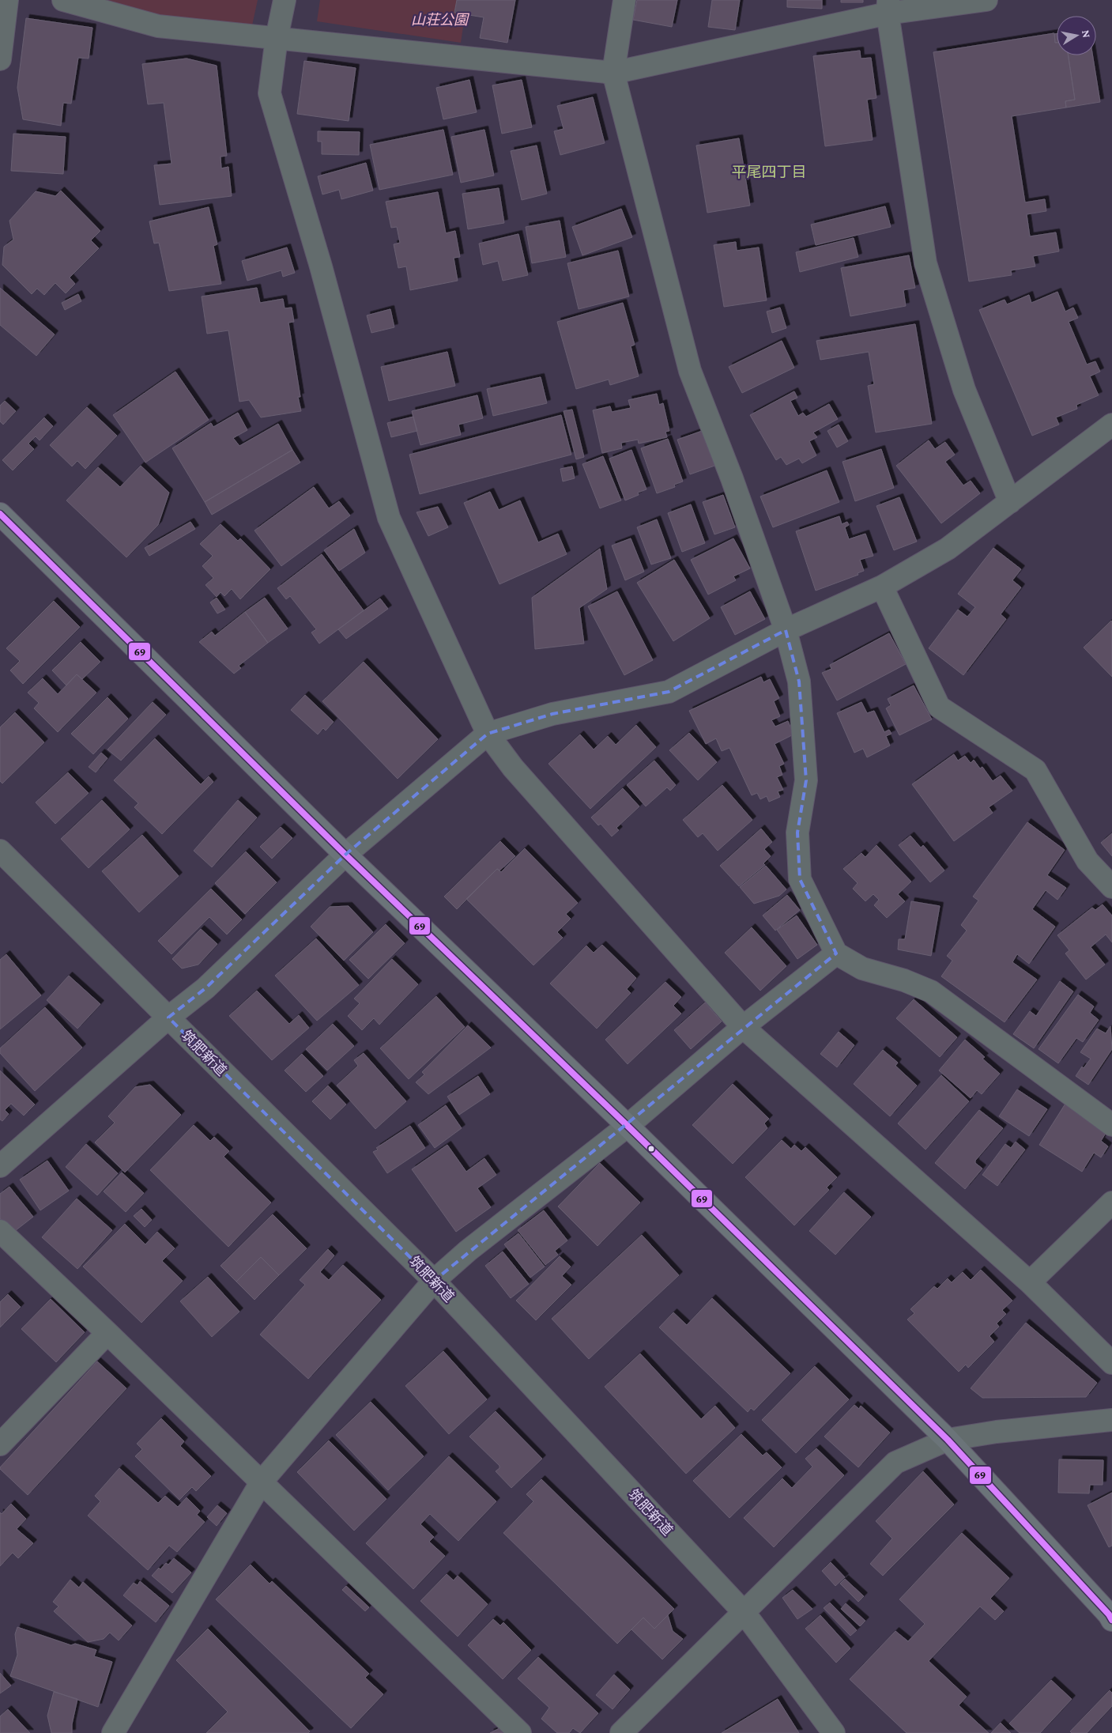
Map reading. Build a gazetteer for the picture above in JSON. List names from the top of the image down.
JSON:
{
  "streets": {
    "street": ["筑肥新道"]
  },
  "districts": ["平尾四丁目"],
  "parks": ["山荘公園"],
  "lines": ["transit line 69"],
  "north": "right"
}
